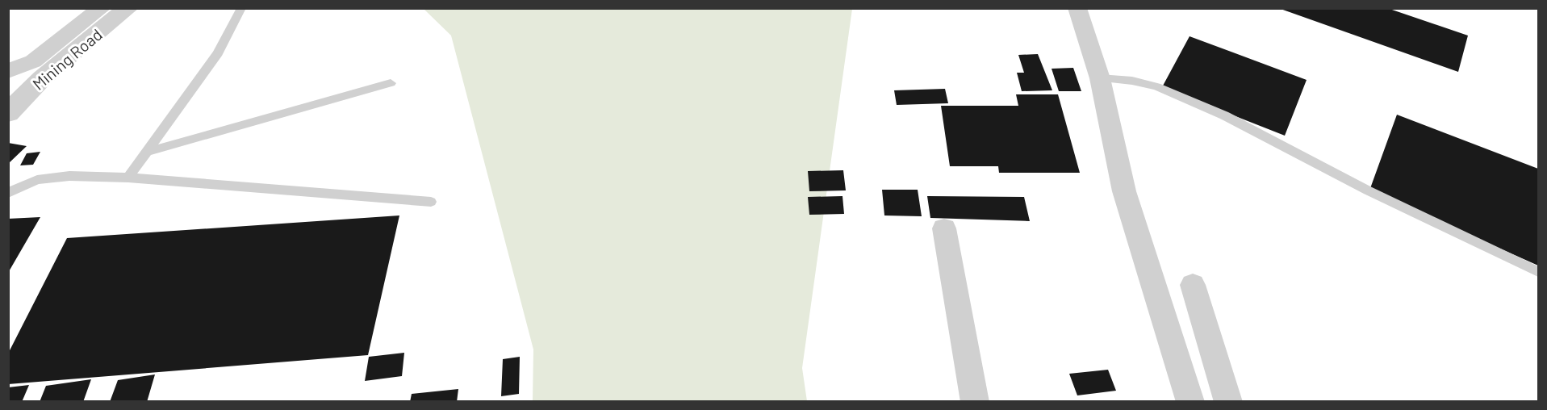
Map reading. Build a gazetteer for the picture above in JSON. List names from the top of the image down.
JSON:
{
  "streets": {
    "street": ["Mining Road"]
  }
}
